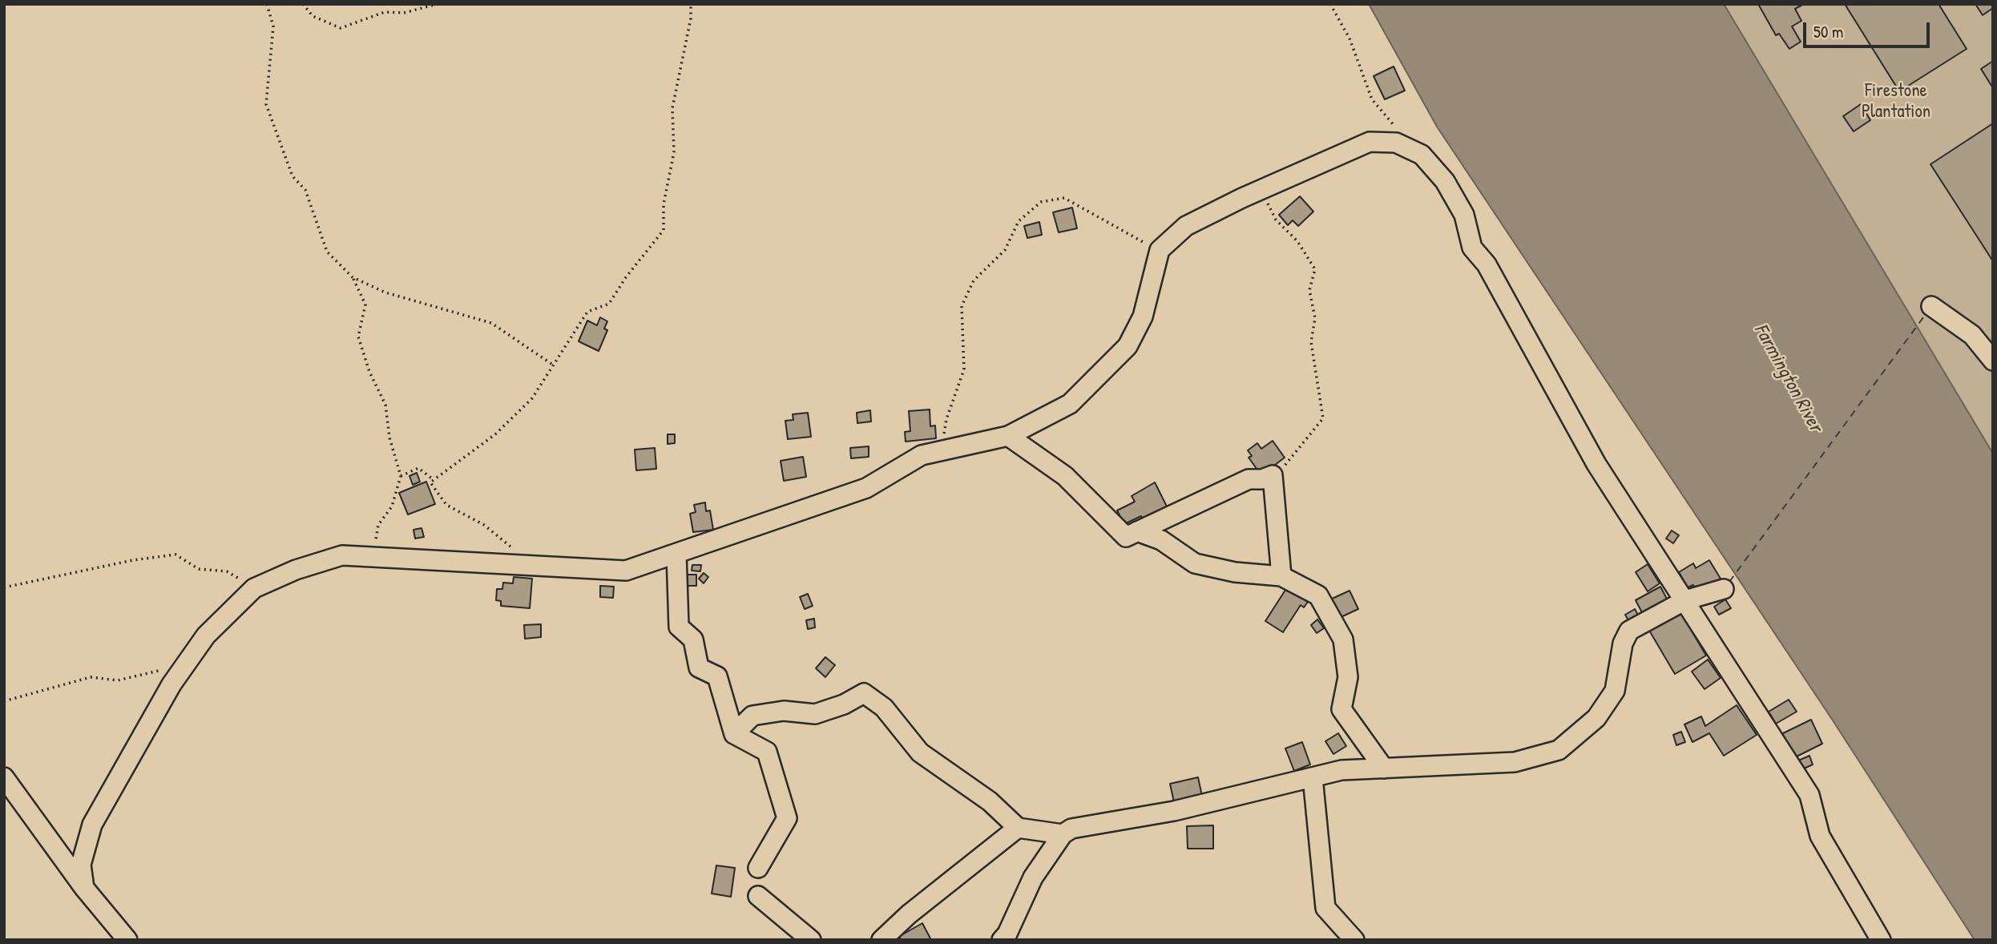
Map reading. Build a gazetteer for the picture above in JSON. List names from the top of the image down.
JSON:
{
  "water": ["Farmington River"],
  "parks": ["Firestone Plantation"],
  "scale_bar": "50 m"
}
